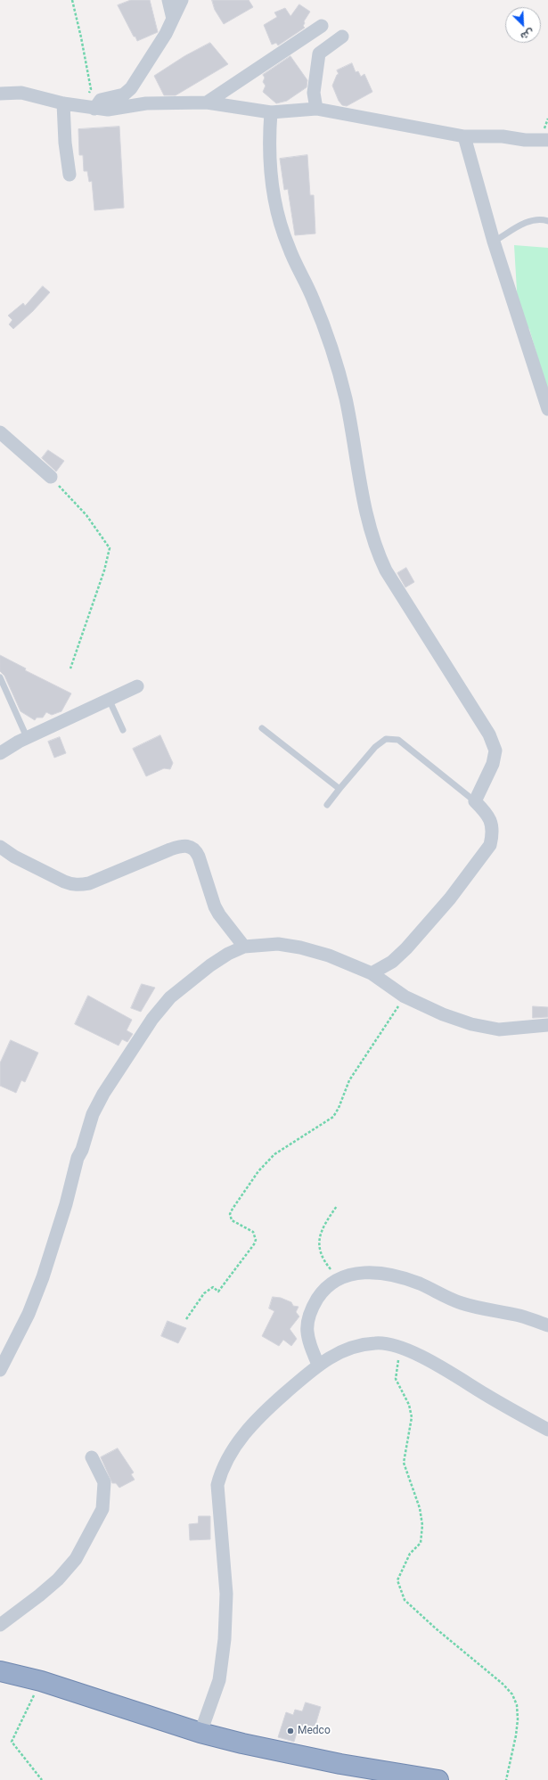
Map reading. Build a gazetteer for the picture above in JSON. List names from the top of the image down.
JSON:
{
  "places": ["Medco"],
  "north": "bottom right"
}
